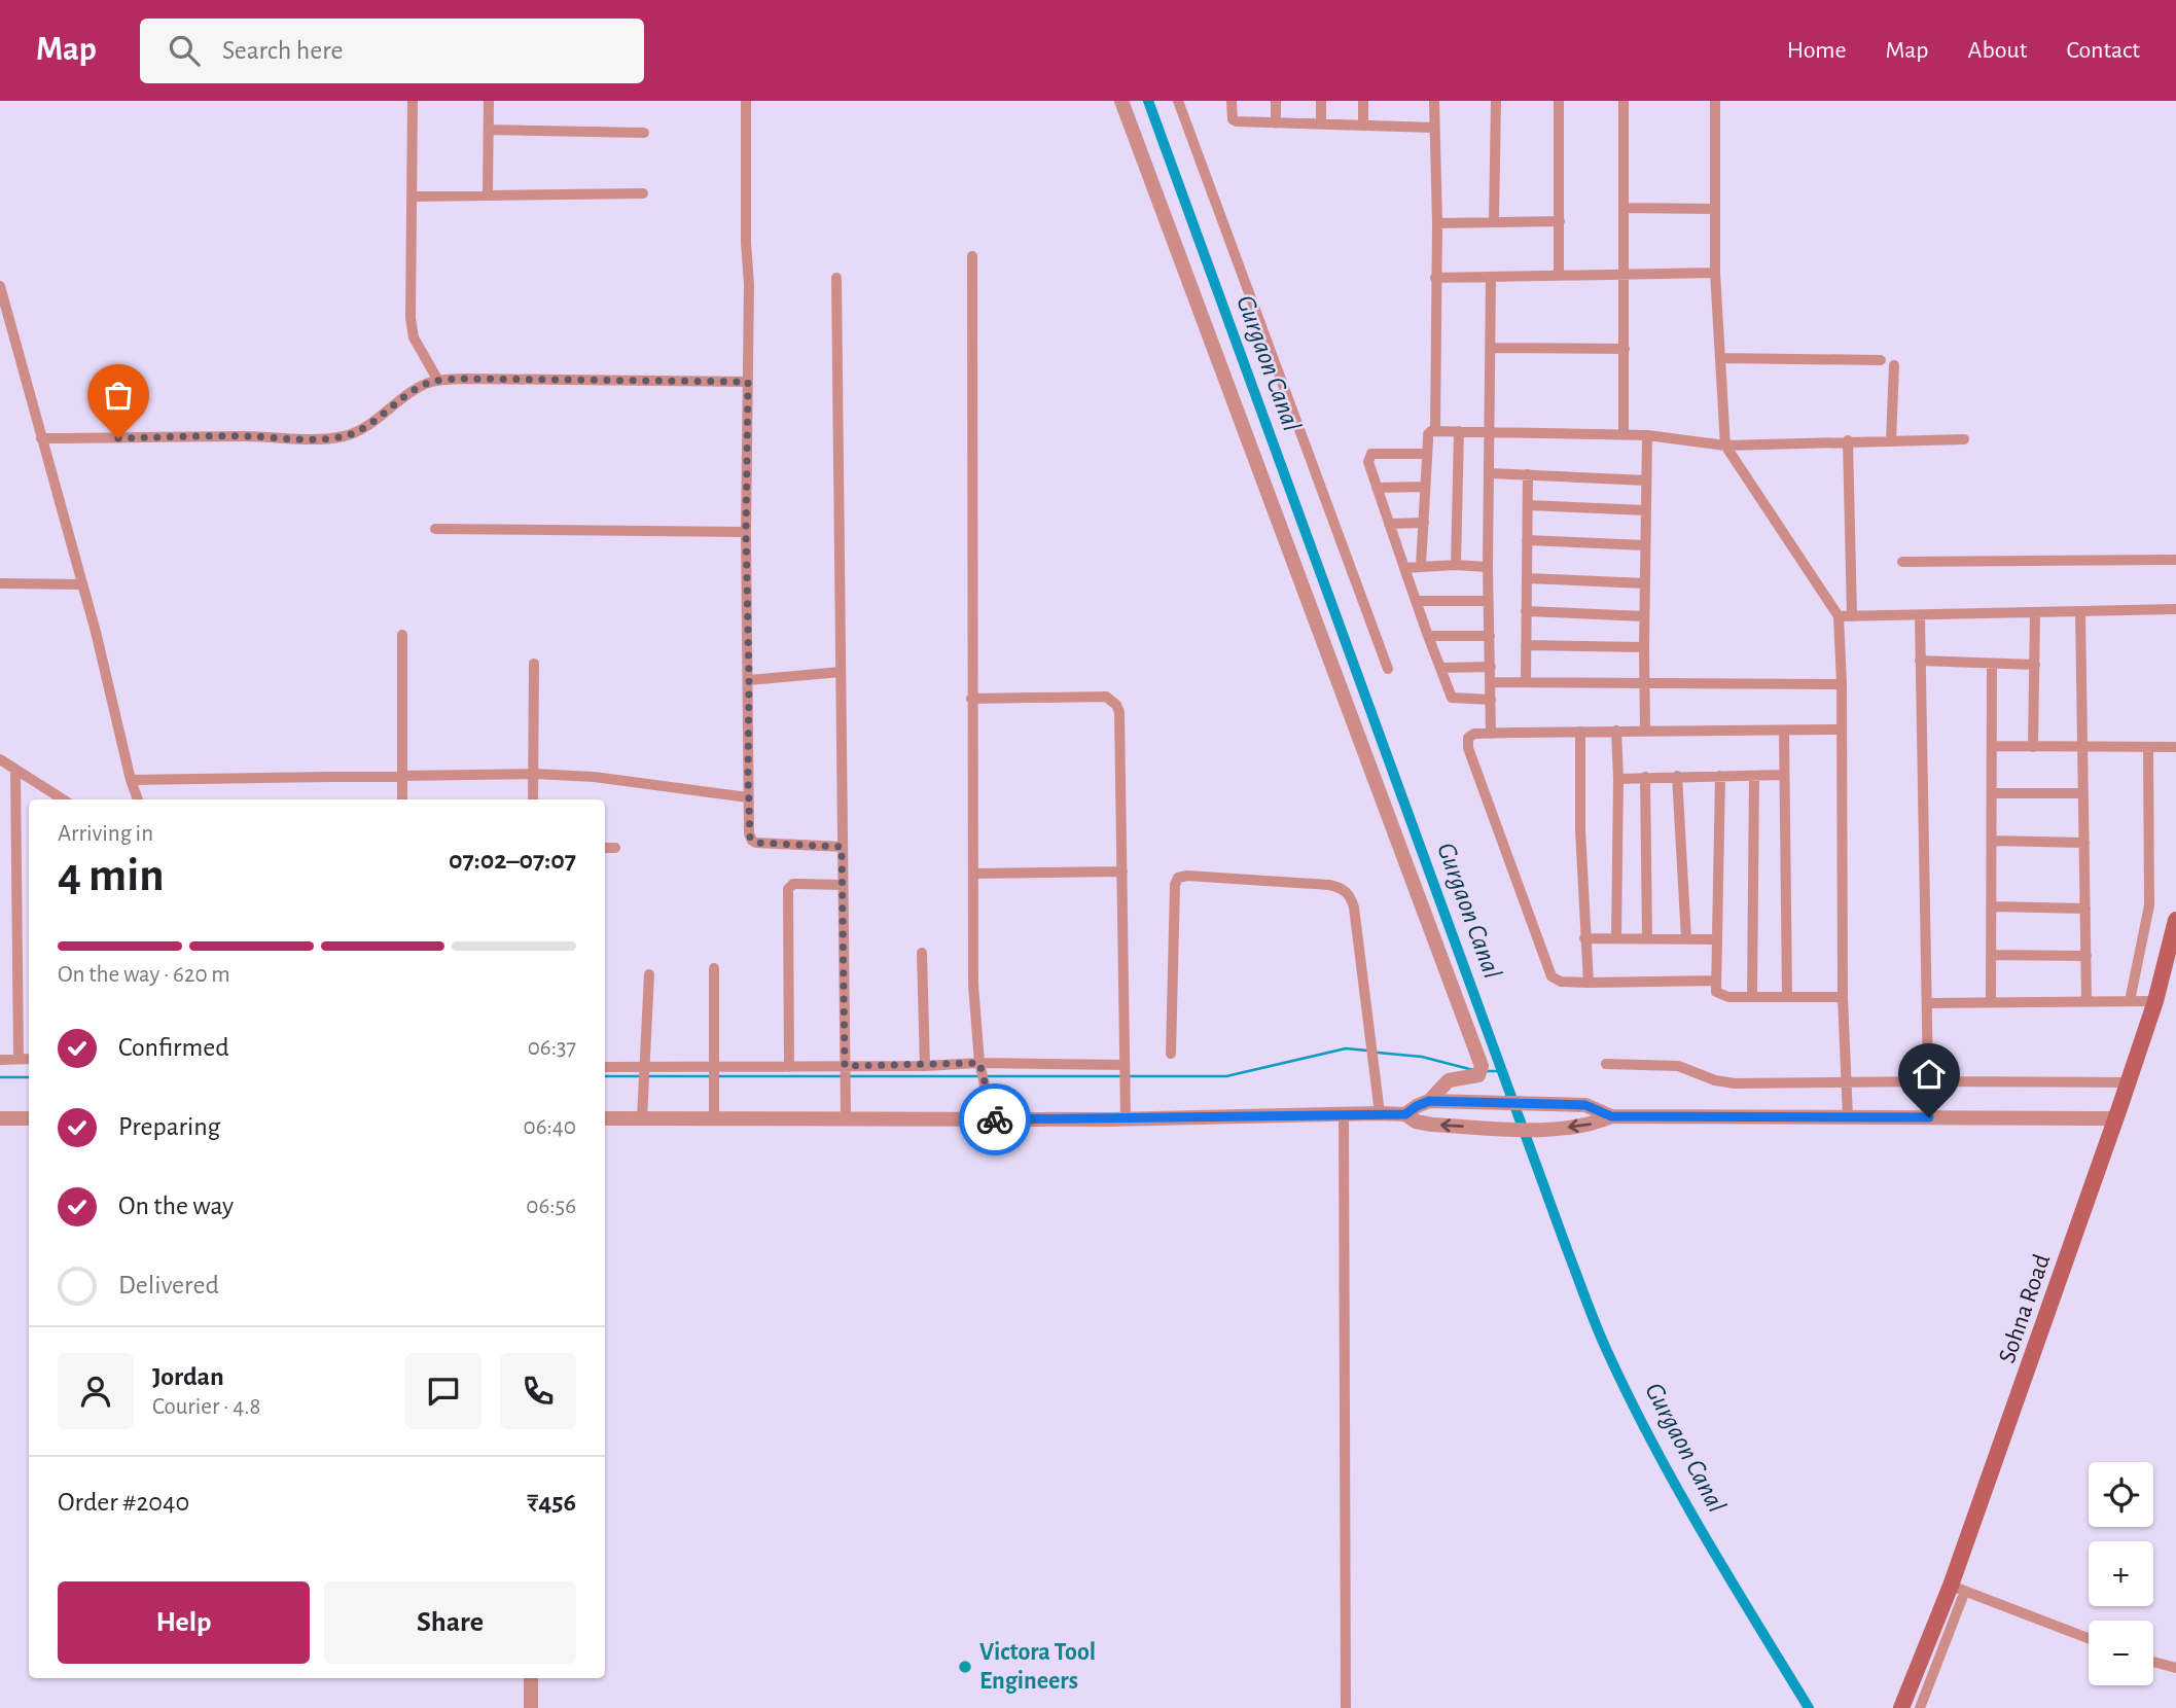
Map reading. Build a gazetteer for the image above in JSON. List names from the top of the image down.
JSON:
{
  "streets": {
    "main road": ["Sohna Road"]
  },
  "water": ["Gurgaon Canal"],
  "places": ["Victora Tool Engineers"],
  "page": {
    "header": "Map",
    "search": "Search here",
    "nav": [
      "Home",
      "Map",
      "About",
      "Contact"
    ],
    "heading": ["4 min", "Arriving in", "07:02–07:07"],
    "panel": [
      "Jordan",
      "Courier · 4.8",
      "Order #2040",
      "₹456"
    ],
    "bar": "On the way · 620 m",
    "list": [
      ["Confirmed", "06:37"],
      ["Preparing", "06:40"],
      ["On the way", "06:56"],
      "Delivered"
    ],
    "map_buttons": ["+", "−"],
    "buttons": ["Help", "Share"]
  }
}
